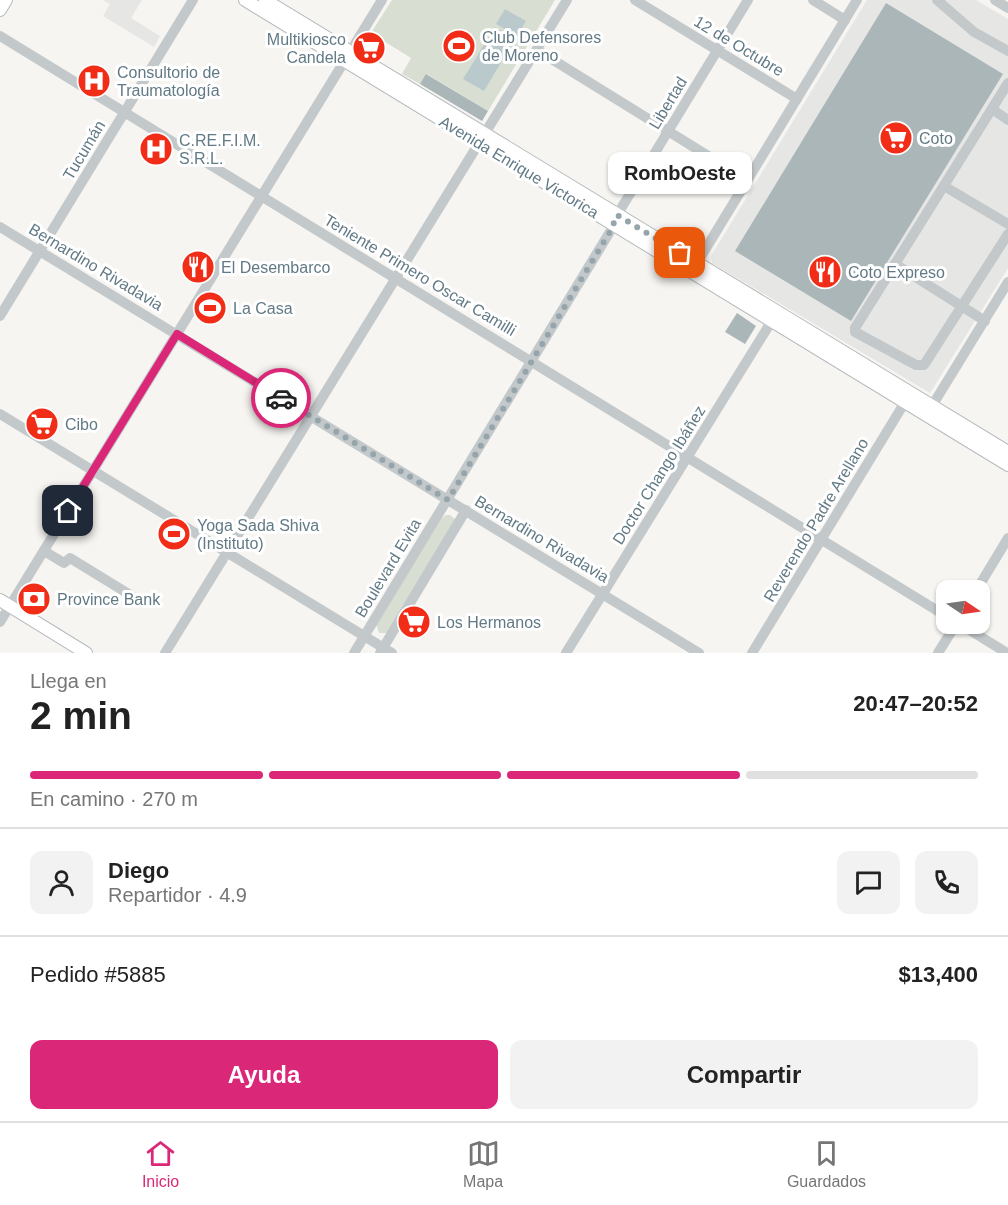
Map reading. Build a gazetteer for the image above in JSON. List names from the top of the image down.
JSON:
{
  "streets": {
    "main road": ["Avenida Enrique Victorica"],
    "street": [
      "12 de Octubre",
      "Libertad",
      "Tucumán",
      "Bernardino Rivadavia",
      "Teniente Primero Oscar Camilli",
      "Doctor Chango Ibáñez",
      "Reverendo Padre Arellano",
      "Boulevard Evita"
    ]
  },
  "crossings": [
    ["12 de Octubre", "Libertad"],
    ["Libertad", "Avenida Enrique Victorica"],
    ["Libertad", "Bernardino Rivadavia"],
    ["Libertad", "Teniente Primero Oscar Camilli"],
    ["Libertad", "Boulevard Evita"],
    ["Tucumán", "Bernardino Rivadavia"],
    ["Tucumán", "Teniente Primero Oscar Camilli"],
    ["Avenida Enrique Victorica", "Doctor Chango Ibáñez"],
    ["Avenida Enrique Victorica", "Reverendo Padre Arellano"],
    ["Bernardino Rivadavia", "Doctor Chango Ibáñez"],
    ["Bernardino Rivadavia", "Boulevard Evita"],
    ["Teniente Primero Oscar Camilli", "Doctor Chango Ibáñez"],
    ["Teniente Primero Oscar Camilli", "Reverendo Padre Arellano"]
  ],
  "places": {
    "sports": ["Club Defensores de Moreno", "La Casa", "Yoga Sada Shiva (Instituto)"],
    "supermarket": [
      "Multikiosco Candela",
      "Coto",
      "Cibo",
      "Los Hermanos"
    ],
    "hospital": ["Consultorio de Traumatología", "C.RE.F.I.M. S.R.L."],
    "other": ["RombOeste"],
    "restaurant": ["El Desembarco", "Coto Expreso"],
    "bank": ["Province Bank"]
  },
  "north": "right",
  "page": {
    "bubble": "RombOeste",
    "heading": ["2 min", "Llega en", "20:47–20:52"],
    "panel": [
      "Diego",
      "Repartidor · 4.9",
      "Pedido #5885",
      "$13,400"
    ],
    "bar": "En camino · 270 m",
    "buttons": ["Ayuda", "Compartir"],
    "tabs": ["Inicio", "Mapa", "Guardados"]
  }
}
